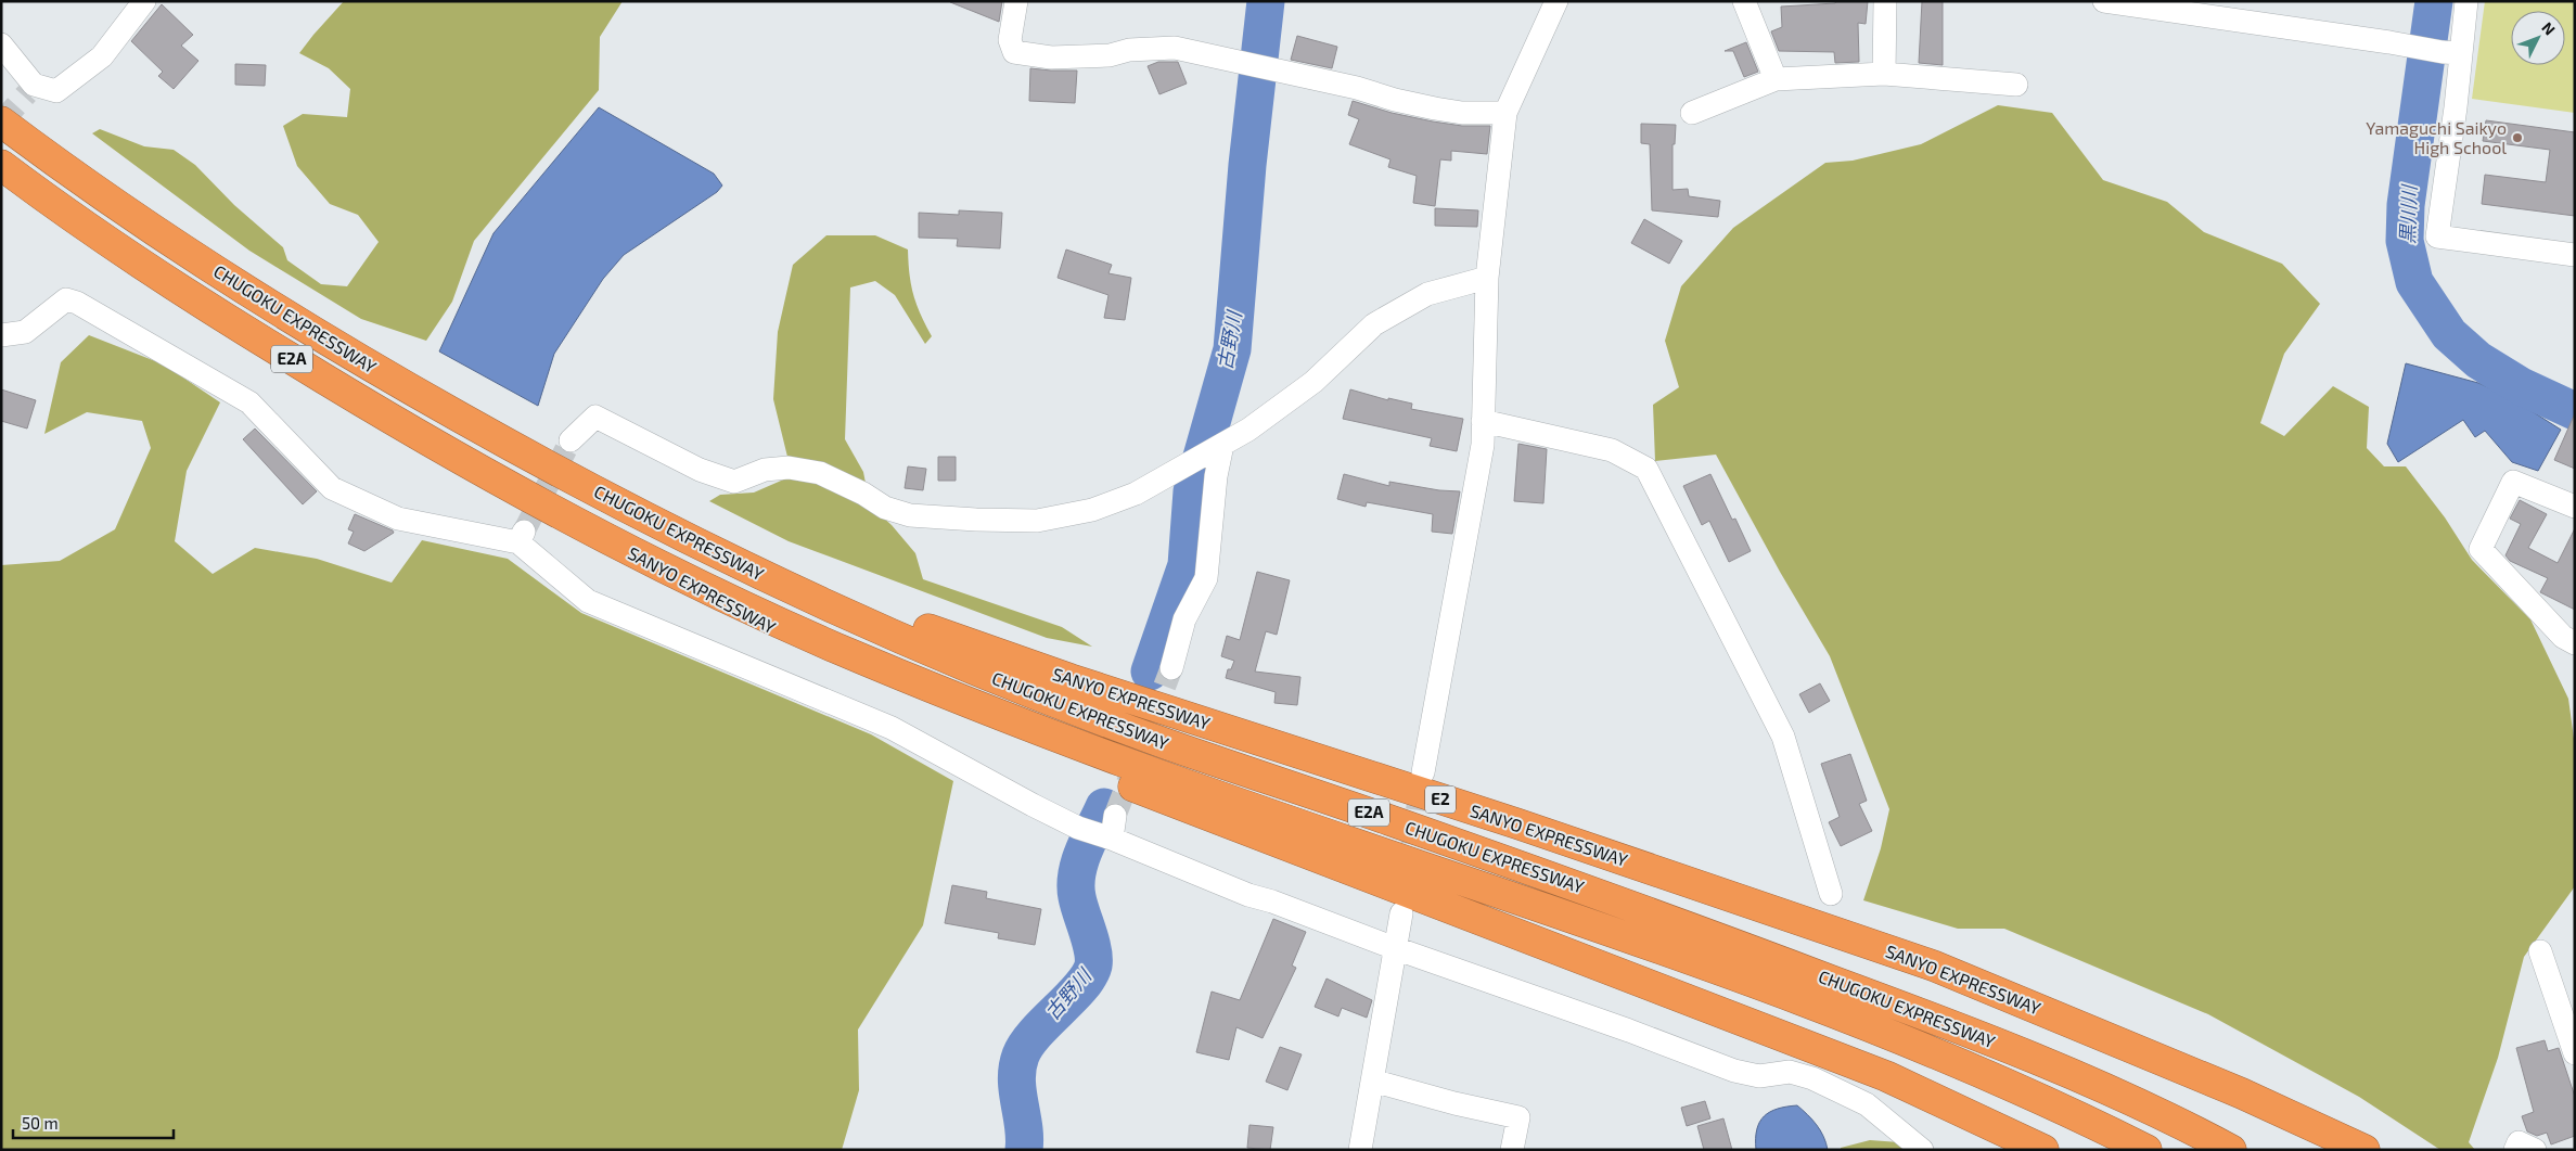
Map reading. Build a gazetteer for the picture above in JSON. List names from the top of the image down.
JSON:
{
  "streets": {
    "highway": [
      "CHUGOKU EXPRESSWAY",
      "E2A",
      "SANYO EXPRESSWAY",
      "E2"
    ]
  },
  "crossings": [
    ["CHUGOKU EXPRESSWAY", "SANYO EXPRESSWAY"]
  ],
  "water": ["黒川川", "古野川"],
  "places": ["Yamaguchi Saikyo High School"],
  "scale_bar": "50 m",
  "north": "top right"
}
